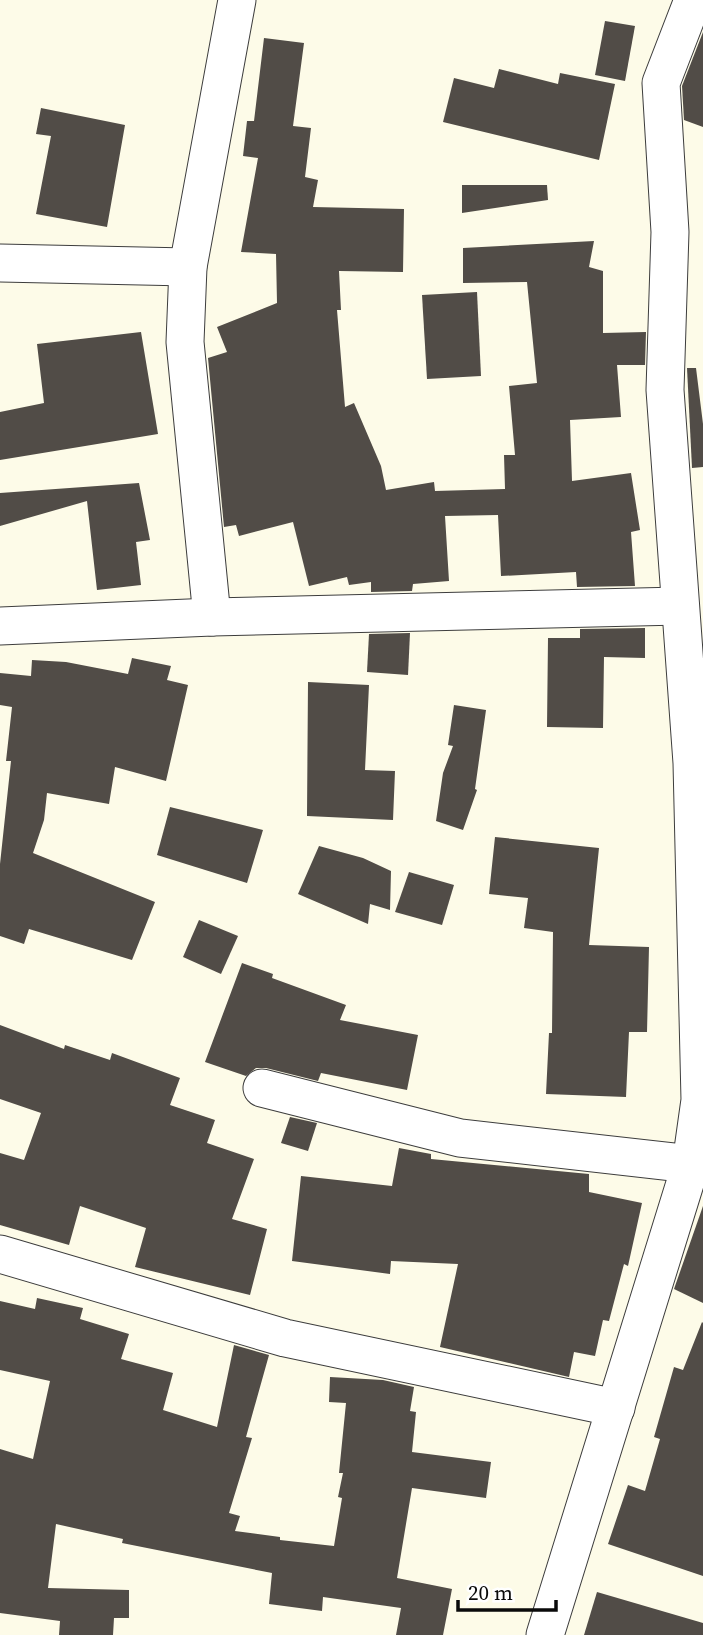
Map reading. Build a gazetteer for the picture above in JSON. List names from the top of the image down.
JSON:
{
  "scale_bar": "20 m"
}
